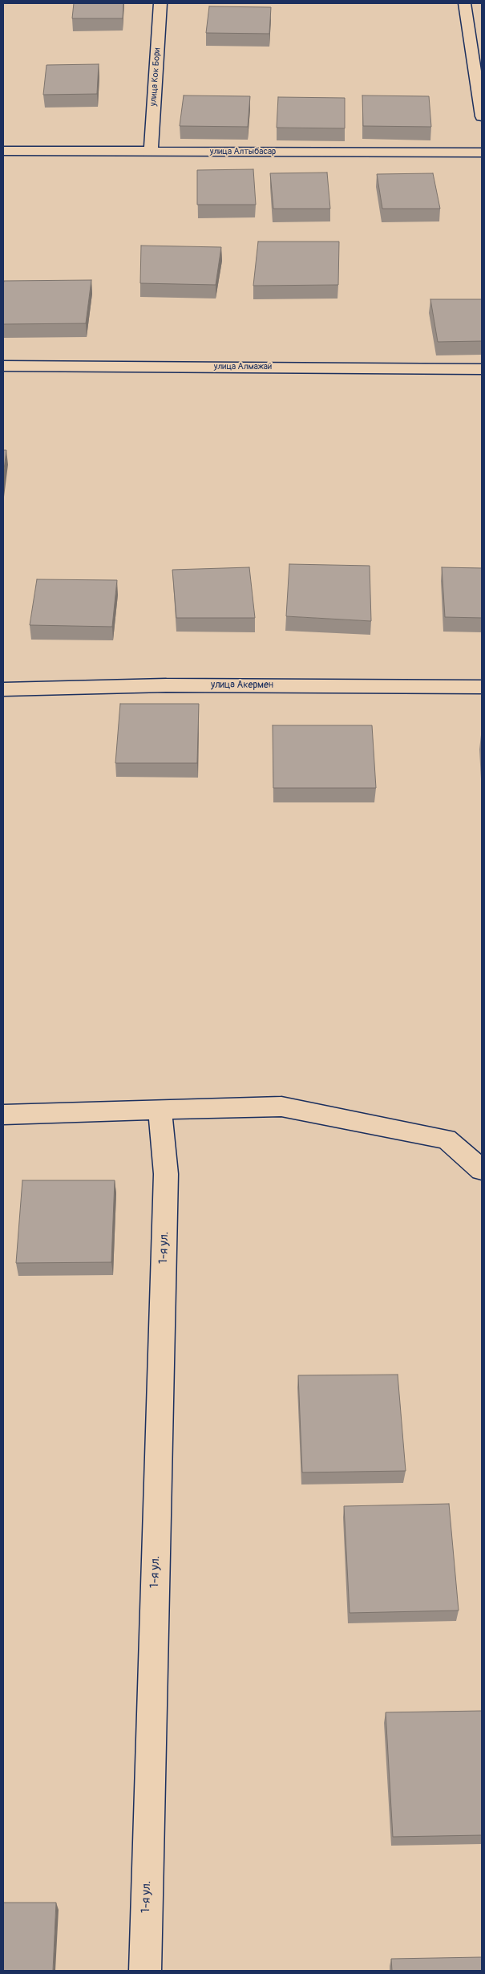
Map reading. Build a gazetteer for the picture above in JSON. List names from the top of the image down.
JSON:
{
  "streets": {
    "street": [
      "улица Кок Бори",
      "улица Алтыбасар",
      "улица Алмажай",
      "улица Акермен",
      "1-я ул."
    ]
  },
  "crossings": [
    ["улица Кок Бори", "улица Алтыбасар"]
  ]
}
